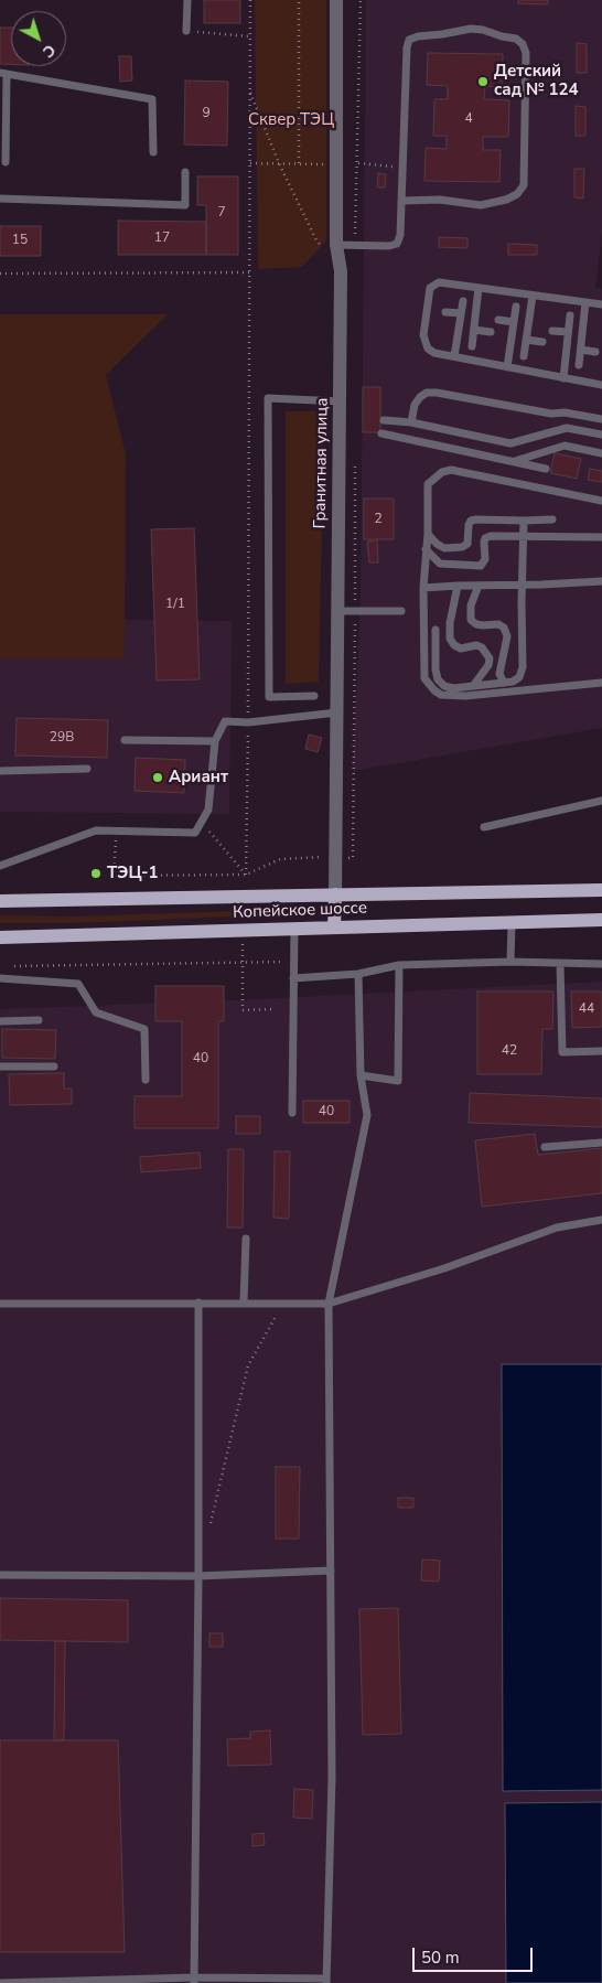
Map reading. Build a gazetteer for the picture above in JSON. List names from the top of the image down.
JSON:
{
  "streets": {
    "main road": ["Гранитная улица", "Копейское шоссе"]
  },
  "crossings": [
    ["Гранитная улица", "Копейское шоссе"]
  ],
  "parks": ["Сквер ТЭЦ"],
  "places": ["Детский сад № 124", "Ариант", "ТЭЦ-1"],
  "house_numbers": [
    "9",
    "4",
    "7",
    "17",
    "15",
    "2",
    "1/1",
    "29В",
    "44",
    "42",
    "40",
    "40"
  ],
  "scale_bar": "50 m",
  "north": "bottom right"
}
